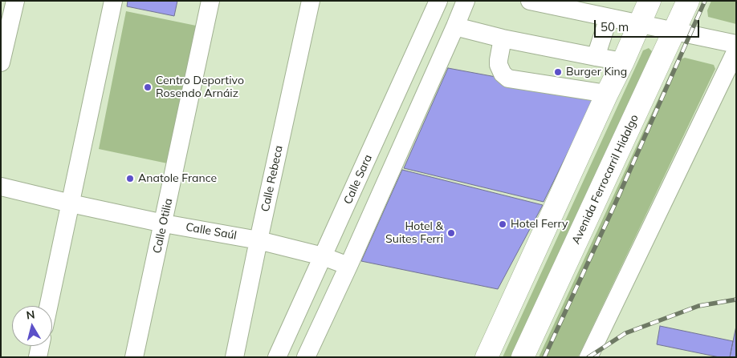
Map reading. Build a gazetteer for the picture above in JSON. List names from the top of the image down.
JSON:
{
  "streets": {
    "main road": ["Avenida Ferrocarril Hidalgo"],
    "street": [
      "Calle Rebeca",
      "Calle Sara",
      "Calle Otilia",
      "Calle Saúl"
    ]
  },
  "crossings": [
    ["Calle Rebeca", "Calle Saúl"],
    ["Calle Sara", "Calle Saúl"],
    ["Calle Otilia", "Calle Saúl"]
  ],
  "places": [
    "Burger King",
    "Centro Deportivo Rosendo Arnáiz",
    "Anatole France",
    "Hotel Ferry",
    "Hotel & Suites Ferri"
  ],
  "scale_bar": "50 m",
  "north": "top"
}
